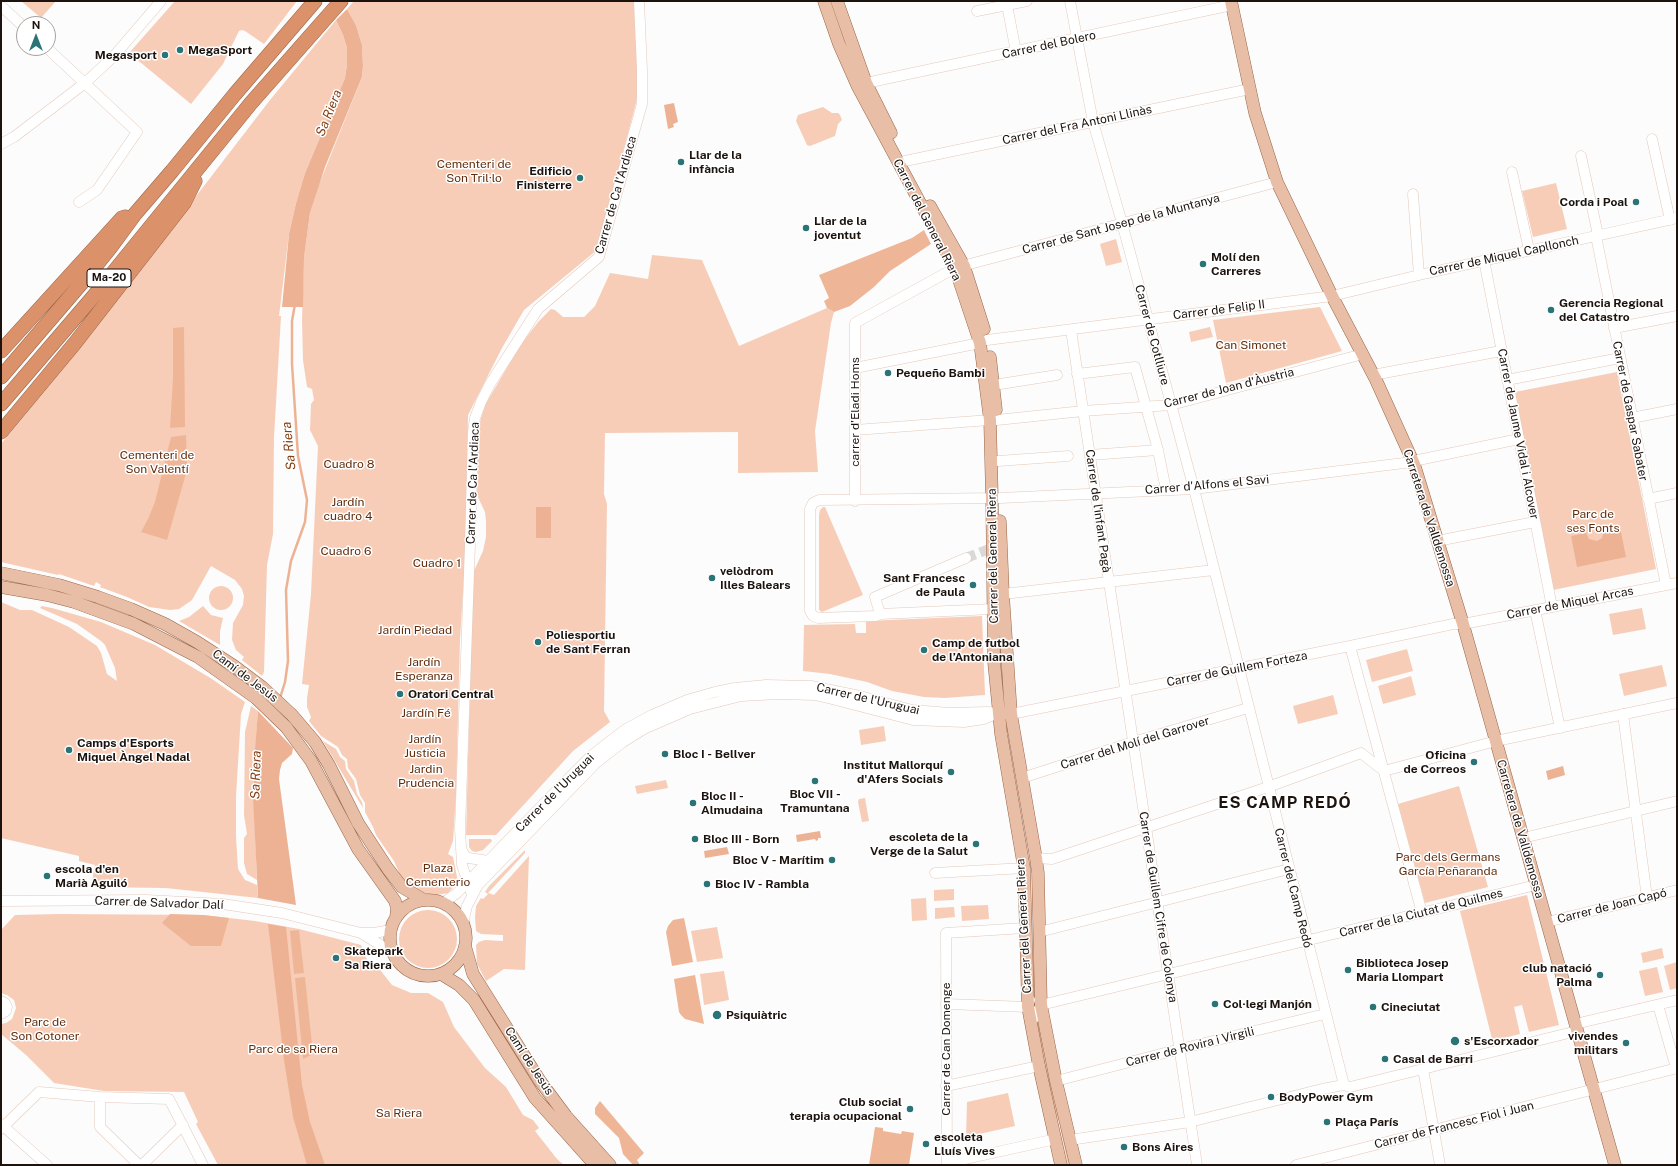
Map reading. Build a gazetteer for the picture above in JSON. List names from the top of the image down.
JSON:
{
  "streets": {
    "highway": ["Ma-20"],
    "main road": ["Carrer del General Riera", "Carretera de Valldemossa", "Camí de Jesús"],
    "street": [
      "Carrer del Bolero",
      "Carrer del Fra Antoni Llinàs",
      "Carrer de Ca l'Ardiaca",
      "Carrer de Sant Josep de la Muntanya",
      "Carrer de Miquel Capllonch",
      "Carrer de Felip II",
      "Carrer de Cotlliure",
      "Carrer de Joan d'Àustria",
      "Carrer de Gaspar Sabater",
      "carrer d'Eladi Homs",
      "Carrer de Jaume Vidal i Alcover",
      "Carrer d'Alfons el Savi",
      "Carrer de l'infant Pagà",
      "Carrer de Miquel Arcas",
      "Carrer de Guillem Forteza",
      "Carrer de l'Uruguai",
      "Carrer del Molí del Garrover",
      "Carrer del Camp Redó",
      "Carrer de Salvador Dalí",
      "Carrer de Joan Capó",
      "Carrer de Guillem Cifre de Colonya",
      "Carrer de la Ciutat de Quilmes",
      "Carrer de Rovira i Virgili",
      "Carrer de Can Domenge",
      "Carrer de Francesc Fiol i Juan"
    ]
  },
  "crossings": [
    ["Carrer del Bolero", "Carrer del General Riera"],
    ["Carrer del Bolero", "Carrer de Cotlliure"],
    ["Carrer del Bolero", "Carretera de Valldemossa"],
    ["Carrer del Fra Antoni Llinàs", "Carrer del General Riera"],
    ["Carrer del Fra Antoni Llinàs", "Carrer de Cotlliure"],
    ["Carrer del Fra Antoni Llinàs", "Carretera de Valldemossa"],
    ["Carrer de Ca l'Ardiaca", "Carrer de l'Uruguai"],
    ["Carrer del General Riera", "Carrer de Sant Josep de la Muntanya"],
    ["Carrer del General Riera", "Carrer de Felip II"],
    ["Carrer del General Riera", "Carrer de Joan d'Àustria"],
    ["Carrer del General Riera", "Carrer d'Alfons el Savi"],
    ["Carrer del General Riera", "Carrer de Guillem Forteza"],
    ["Carrer del General Riera", "Carrer de l'Uruguai"],
    ["Carrer del General Riera", "Carrer del Molí del Garrover"],
    ["Carrer del General Riera", "Carrer de la Ciutat de Quilmes"],
    ["Carrer del General Riera", "Carrer de Rovira i Virgili"],
    ["Carrer del General Riera", "Carrer de Can Domenge"],
    ["Carrer de Sant Josep de la Muntanya", "Carrer de Cotlliure"],
    ["Carrer de Sant Josep de la Muntanya", "carrer d'Eladi Homs"],
    ["Carrer de Sant Josep de la Muntanya", "Carretera de Valldemossa"],
    ["Carrer de Miquel Capllonch", "Carrer de Felip II"],
    ["Carrer de Miquel Capllonch", "Carrer de Gaspar Sabater"],
    ["Carrer de Miquel Capllonch", "Carrer de Jaume Vidal i Alcover"],
    ["Carrer de Miquel Capllonch", "Carretera de Valldemossa"],
    ["Carrer de Felip II", "Carrer de Cotlliure"],
    ["Carrer de Felip II", "carrer d'Eladi Homs"],
    ["Carrer de Felip II", "Carrer de l'infant Pagà"],
    ["Carrer de Felip II", "Carretera de Valldemossa"],
    ["Carrer de Cotlliure", "Carrer de Joan d'Àustria"],
    ["Carrer de Cotlliure", "Carrer d'Alfons el Savi"],
    ["Carrer de Cotlliure", "Carrer de Guillem Forteza"],
    ["Carrer de Cotlliure", "Carrer del Camp Redó"],
    ["Carrer de Joan d'Àustria", "carrer d'Eladi Homs"],
    ["Carrer de Joan d'Àustria", "Carrer de l'infant Pagà"],
    ["Carrer de Joan d'Àustria", "Carretera de Valldemossa"],
    ["Carrer de Gaspar Sabater", "Carrer de Miquel Arcas"],
    ["carrer d'Eladi Homs", "Carrer d'Alfons el Savi"],
    ["Carrer de Jaume Vidal i Alcover", "Carrer d'Alfons el Savi"],
    ["Carrer de Jaume Vidal i Alcover", "Carrer de Miquel Arcas"],
    ["Carrer d'Alfons el Savi", "Carrer de l'infant Pagà"],
    ["Carrer d'Alfons el Savi", "Carretera de Valldemossa"],
    ["Carrer de l'infant Pagà", "Carrer de Guillem Forteza"],
    ["Carrer de l'infant Pagà", "Carrer de Guillem Cifre de Colonya"],
    ["Carretera de Valldemossa", "Carrer de Miquel Arcas"],
    ["Carretera de Valldemossa", "Carrer de Guillem Forteza"],
    ["Carretera de Valldemossa", "Carrer de Joan Capó"],
    ["Carretera de Valldemossa", "Carrer de la Ciutat de Quilmes"],
    ["Carretera de Valldemossa", "Carrer de Francesc Fiol i Juan"],
    ["Carrer de Miquel Arcas", "Carrer de Guillem Forteza"],
    ["Carrer de Guillem Forteza", "Carrer de l'Uruguai"],
    ["Carrer de Guillem Forteza", "Carrer del Camp Redó"],
    ["Carrer de Guillem Forteza", "Carrer de Guillem Cifre de Colonya"],
    ["Camí de Jesús", "Carrer de l'Uruguai"],
    ["Camí de Jesús", "Carrer de Salvador Dalí"],
    ["Carrer de l'Uruguai", "Carrer de Salvador Dalí"],
    ["Carrer del Molí del Garrover", "Carrer del Camp Redó"],
    ["Carrer del Molí del Garrover", "Carrer de Guillem Cifre de Colonya"],
    ["Carrer del Camp Redó", "Carrer de la Ciutat de Quilmes"],
    ["Carrer del Camp Redó", "Carrer de Rovira i Virgili"],
    ["Carrer de Guillem Cifre de Colonya", "Carrer de la Ciutat de Quilmes"],
    ["Carrer de Guillem Cifre de Colonya", "Carrer de Rovira i Virgili"]
  ],
  "districts": ["ES CAMP REDÓ"],
  "water": ["Sa Riera"],
  "parks": [
    "Cementeri de Son Tril·lo",
    "Can Simonet",
    "Cementeri de Son Valentí",
    "Cuadro 8",
    "Jardín cuadro 4",
    "Parc de ses Fonts",
    "Cuadro 6",
    "Cuadro 1",
    "Jardín Piedad",
    "Jardín Esperanza",
    "Jardín Fé",
    "Jardín Justicia",
    "Jardin Prudencia",
    "Parc dels Germans García Peñaranda",
    "Plaza Cementerio",
    "Parc de Son Cotoner",
    "Parc de sa Riera",
    "Sa Riera"
  ],
  "places": [
    "MegaSport",
    "Megasport",
    "Llar de la infància",
    "Edificio Finisterre",
    "Corda i Poal",
    "Llar de la joventut",
    "Molí den Carreres",
    "Gerencia Regional del Catastro",
    "Pequeño Bambi",
    "velòdrom Illes Balears",
    "Sant Francesc de Paula",
    "Poliesportiu de Sant Ferran",
    "Camp de futbol de l’Antoniana",
    "Oratori Central",
    "Camps d'Esports Miquel Àngel Nadal",
    "Bloc I - Bellver",
    "Oficina de Correos",
    "Institut Mallorquí d'Afers Socials",
    "Bloc VII - Tramuntana",
    "Bloc II - Almudaina",
    "Bloc III - Born",
    "escoleta de la Verge de la Salut",
    "Bloc V - Marítim",
    "escola d'en Marià Aguiló",
    "Bloc IV - Rambla",
    "Skatepark Sa Riera",
    "Biblioteca Josep Maria Llompart",
    "club natació Palma",
    "Col·legi Manjón",
    "Cineciutat",
    "Psiquiàtric",
    "s'Escorxador",
    "vivendes militars",
    "Casal de Barri",
    "BodyPower Gym",
    "Club social terapia ocupacional",
    "Plaça París",
    "escoleta Lluís Vives",
    "Bons Aires"
  ],
  "north": "top"
}
